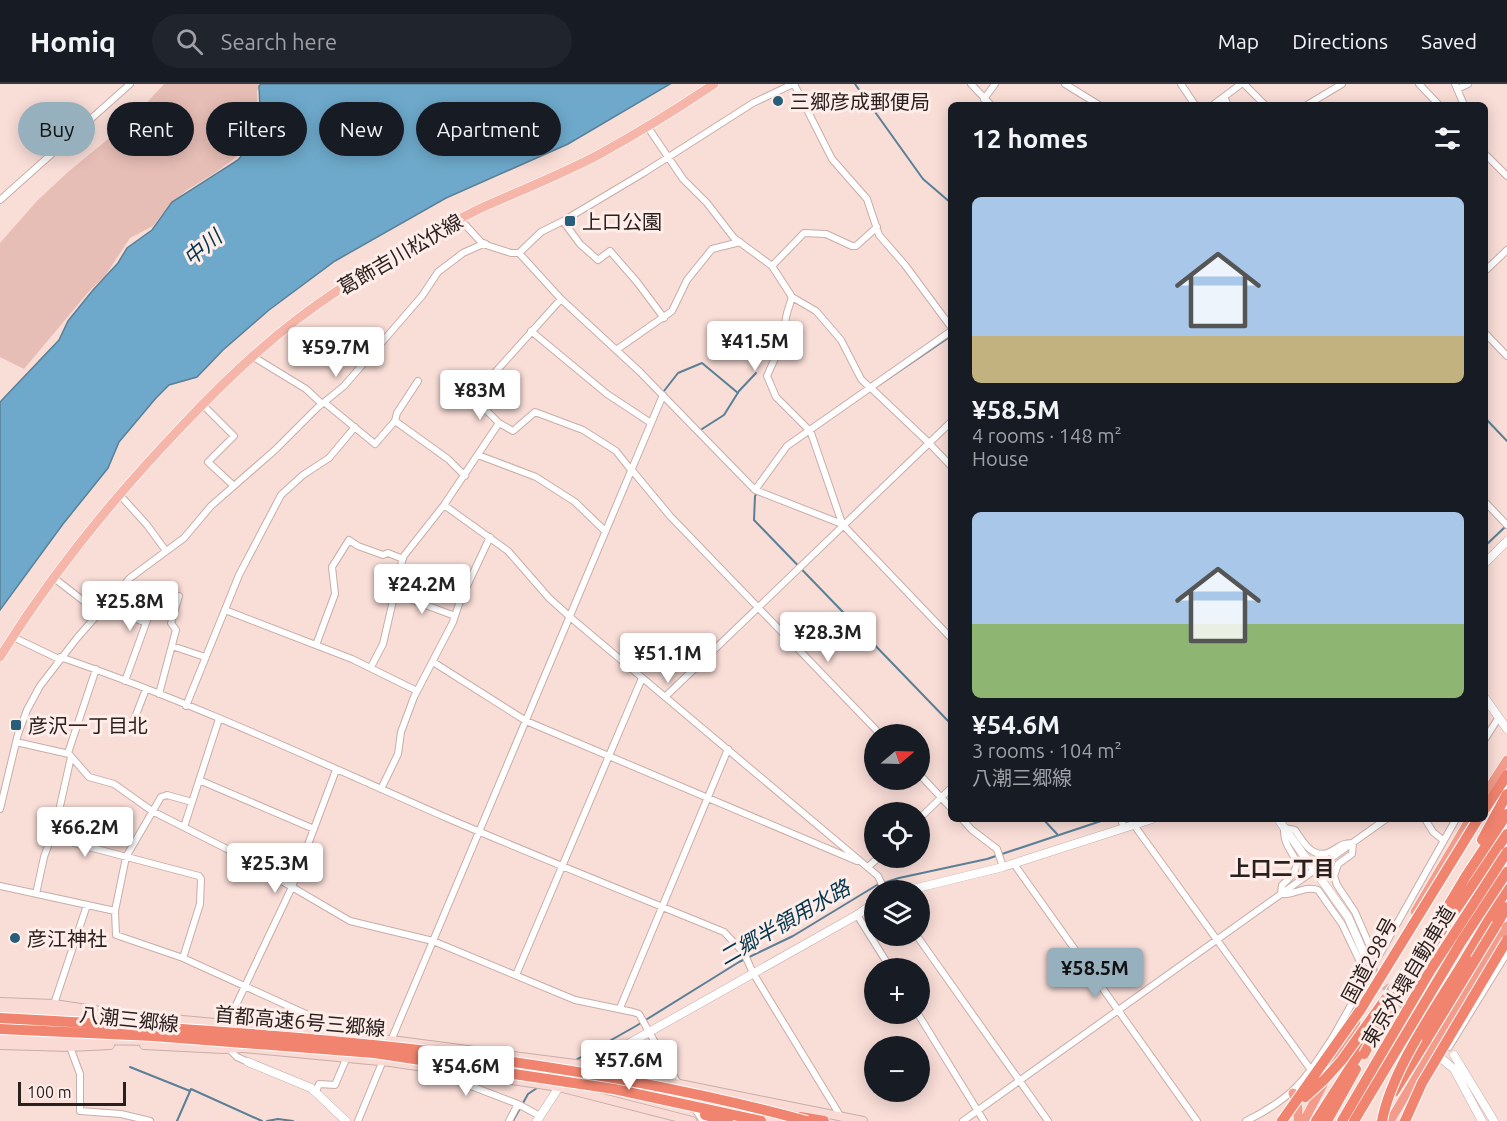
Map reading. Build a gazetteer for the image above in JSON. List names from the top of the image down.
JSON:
{
  "streets": {
    "highway": ["国道298号", "東京外環自動車道", "首都高速6号三郷線"],
    "main road": ["葛飾吉川松伏線", "八潮三郷線"]
  },
  "districts": ["上口二丁目"],
  "water": ["中川", "二郷半領用水路"],
  "places": {
    "other": ["三郷彦成郵便局", "彦江神社"],
    "transit": ["上口公園", "彦沢一丁目北"]
  },
  "scale_bar": "100 m",
  "north": "right",
  "page": {
    "header": "Homiq",
    "search": "Search here",
    "nav": ["Map", "Directions", "Saved"],
    "chip": [
      "Buy",
      "Rent",
      "Filters",
      "New",
      "Apartment"
    ],
    "heading": "12 homes",
    "list": [
      {
        "name": "¥58.5M",
        "note": "4 rooms · 148 m² · House"
      },
      {
        "name": "¥54.6M",
        "note": "3 rooms · 104 m² · 八潮三郷線"
      }
    ],
    "price": [
      "¥41.5M",
      "¥59.7M",
      "¥83M",
      "¥24.2M",
      "¥25.8M",
      "¥28.3M",
      "¥51.1M",
      "¥66.2M",
      "¥25.3M",
      "¥58.5M",
      "¥57.6M",
      "¥54.6M"
    ],
    "map_buttons": ["+", "−"],
    "scale": "100 m"
  }
}
